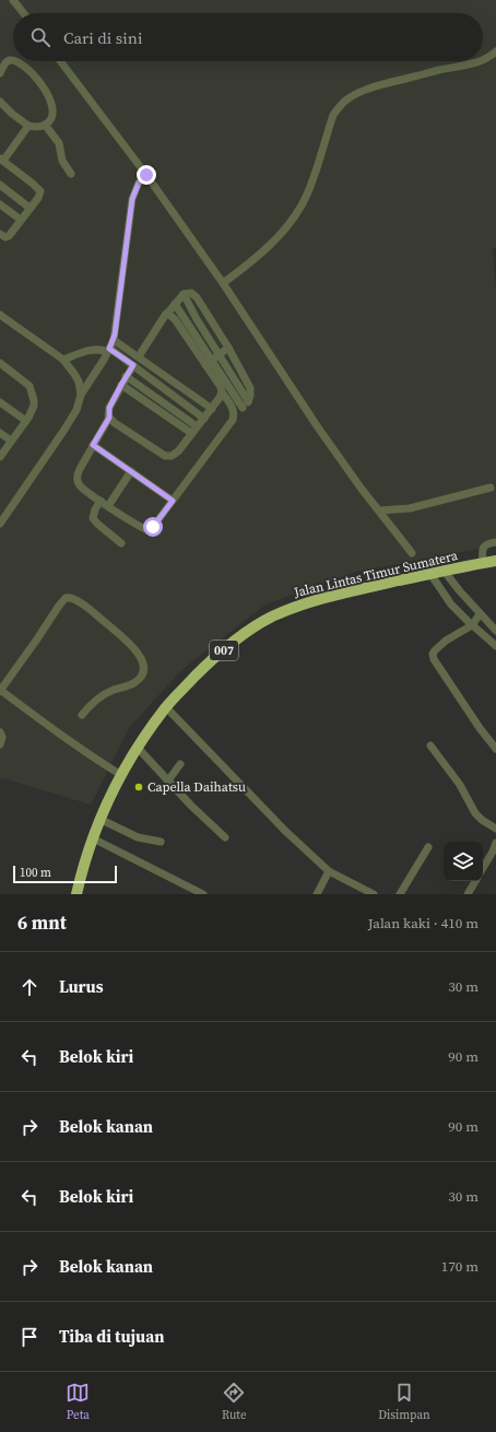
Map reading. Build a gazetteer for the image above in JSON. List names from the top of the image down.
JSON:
{
  "streets": {
    "highway": ["Jalan Lintas Timur Sumatera", "007"]
  },
  "places": ["Capella Daihatsu"],
  "scale_bar": "100 m",
  "page": {
    "search": "Cari di sini",
    "scale": "100 m",
    "heading": ["6 mnt", "Jalan kaki · 410 m"],
    "list": [
      ["Lurus", "30 m"],
      ["Belok kiri", "90 m"],
      ["Belok kanan", "90 m"],
      ["Belok kiri", "30 m"],
      ["Belok kanan", "170 m"],
      "Tiba di tujuan"
    ],
    "nav": ["Peta", "Rute", "Disimpan"]
  }
}
